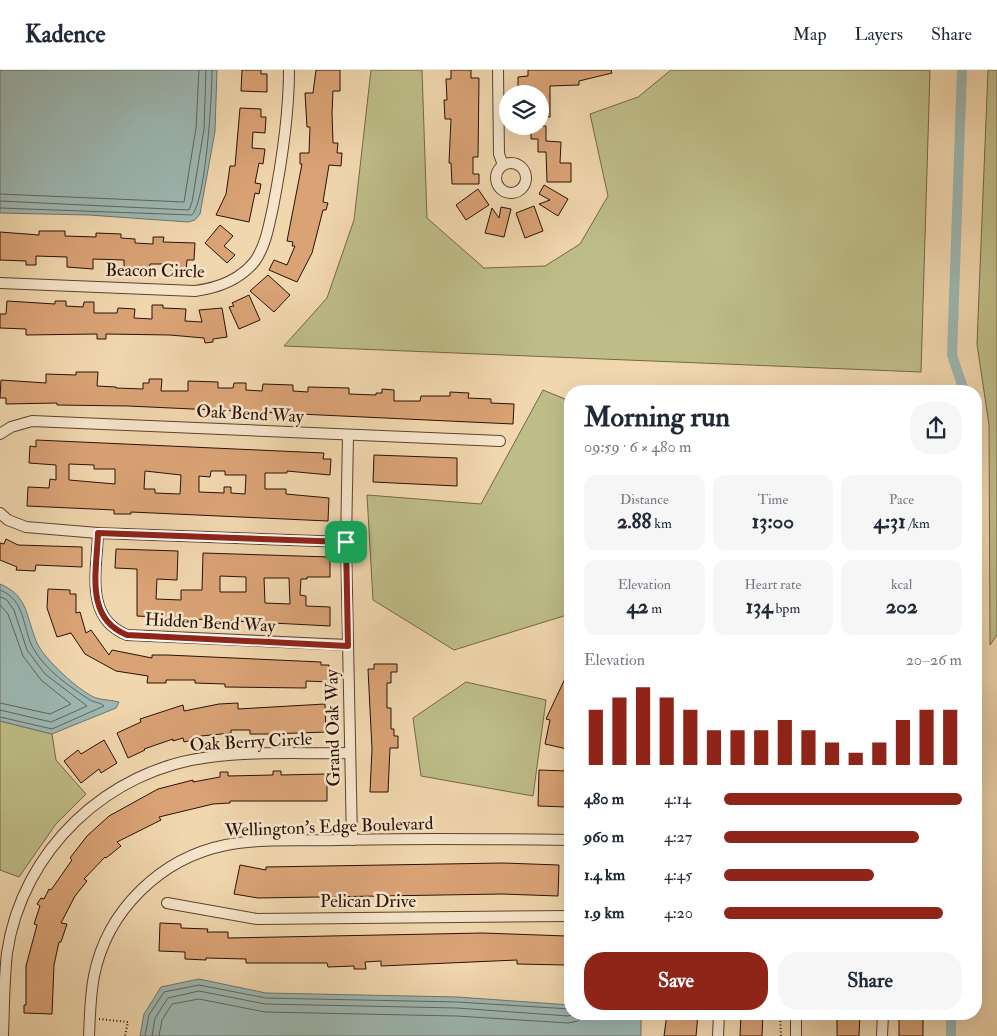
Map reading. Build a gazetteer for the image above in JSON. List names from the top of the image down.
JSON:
{
  "streets": {
    "street": [
      "Beacon Circle",
      "Oak Bend Way",
      "Hidden Bend Way",
      "Grand Oak Way",
      "Oak Berry Circle",
      "Wellington's Edge Boulevard",
      "Pelican Drive"
    ]
  },
  "crossings": [
    ["Oak Bend Way", "Grand Oak Way"],
    ["Hidden Bend Way", "Grand Oak Way"],
    ["Grand Oak Way", "Oak Berry Circle"],
    ["Grand Oak Way", "Wellington's Edge Boulevard"]
  ],
  "page": {
    "header": "Kadence",
    "nav": ["Map", "Layers", "Share"],
    "heading": ["Morning run", "09:59 · 6 × 480 m"],
    "stats": [
      ["Distance", "2.88 km"],
      ["Time", "13:00"],
      ["Pace", "4:31 /km"],
      ["Elevation", "42 m"],
      ["Heart rate", "134 bpm"],
      ["kcal", "202"]
    ],
    "chart": ["Elevation", "20–26 m"],
    "list": [
      {
        "name": "480 m",
        "note": "4:14"
      },
      {
        "name": "960 m",
        "note": "4:27"
      },
      {
        "name": "1.4 km",
        "note": "4:45"
      },
      {
        "name": "1.9 km",
        "note": "4:20"
      }
    ],
    "buttons": ["Save", "Share"]
  }
}
